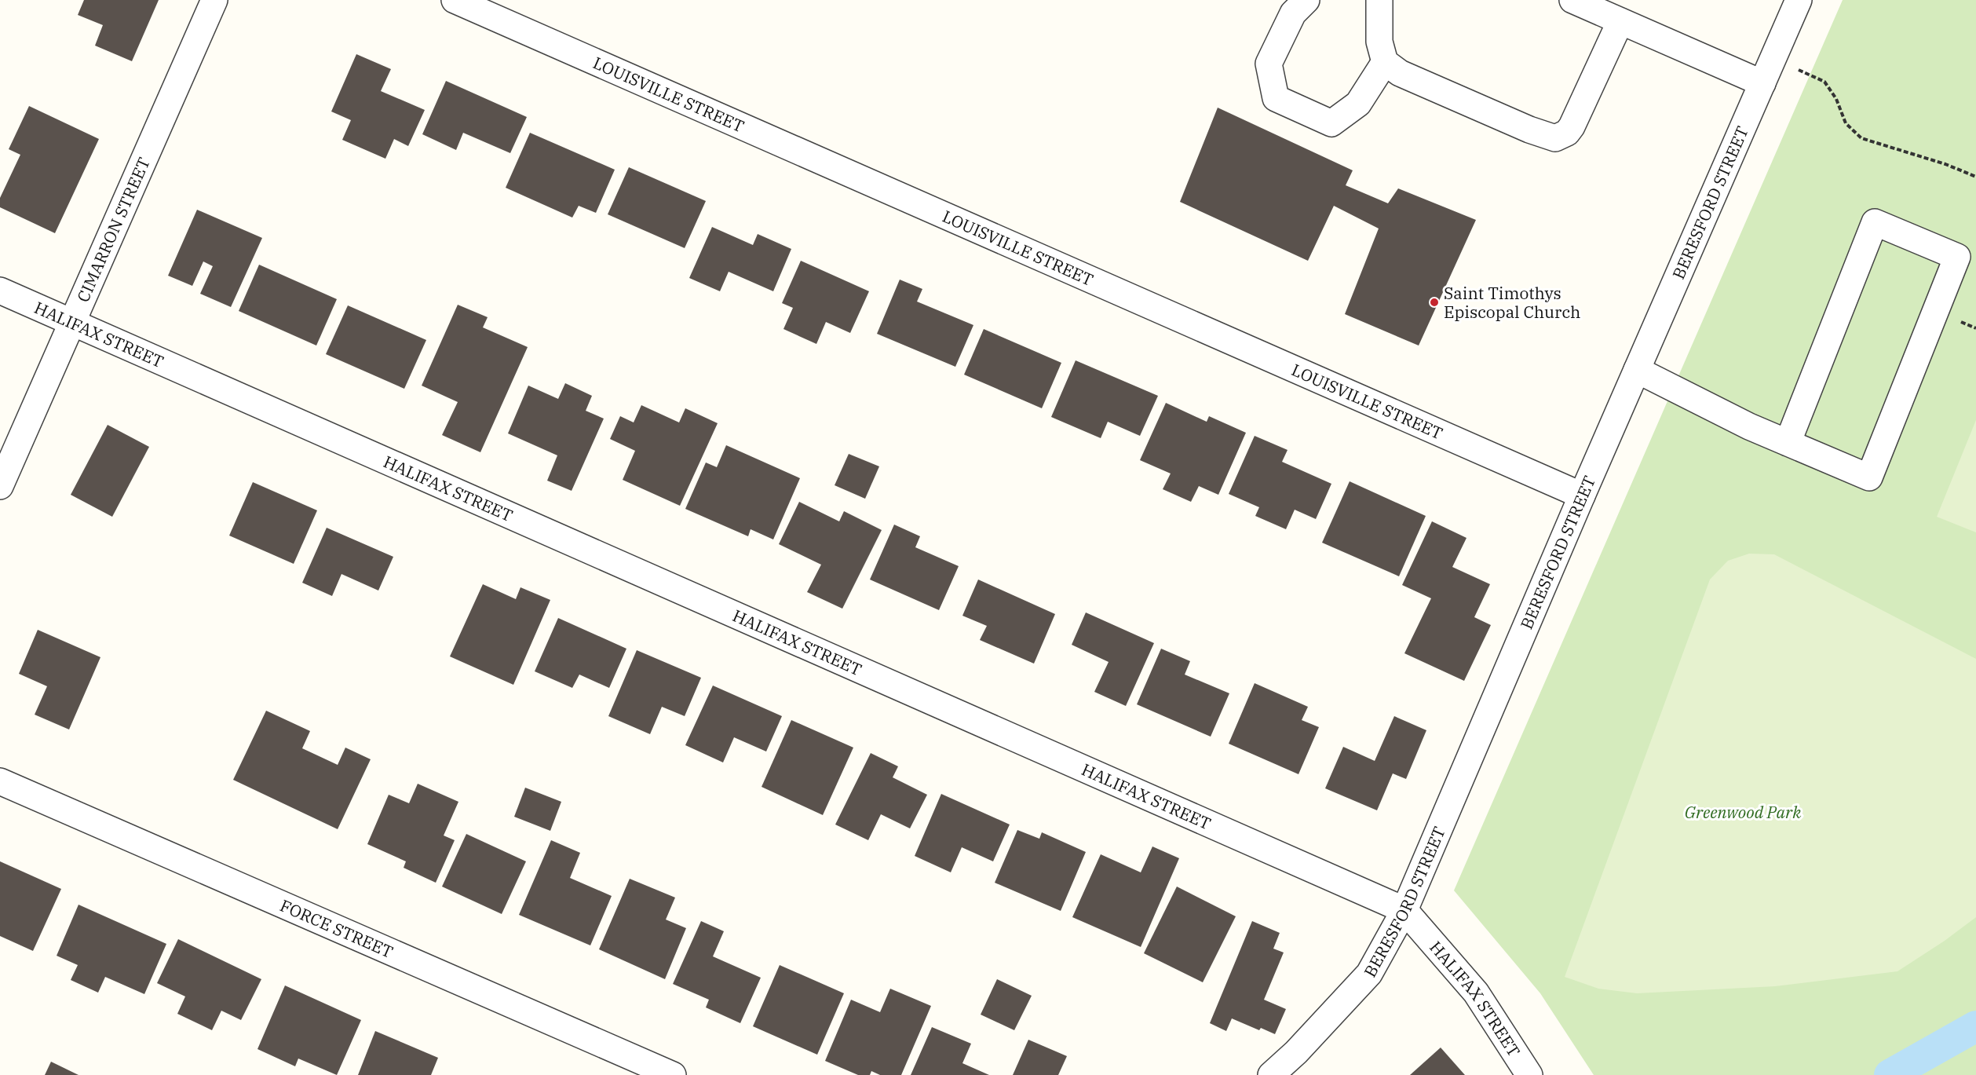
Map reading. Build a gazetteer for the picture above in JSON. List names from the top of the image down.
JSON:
{
  "streets": {
    "street": [
      "LOUISVILLE STREET",
      "BERESFORD STREET",
      "CIMARRON STREET",
      "HALIFAX STREET",
      "FORCE STREET"
    ]
  },
  "crossings": [
    ["LOUISVILLE STREET", "BERESFORD STREET"],
    ["BERESFORD STREET", "HALIFAX STREET"],
    ["CIMARRON STREET", "HALIFAX STREET"]
  ],
  "parks": ["Greenwood Park"],
  "places": ["Saint Timothys Episcopal Church"]
}
